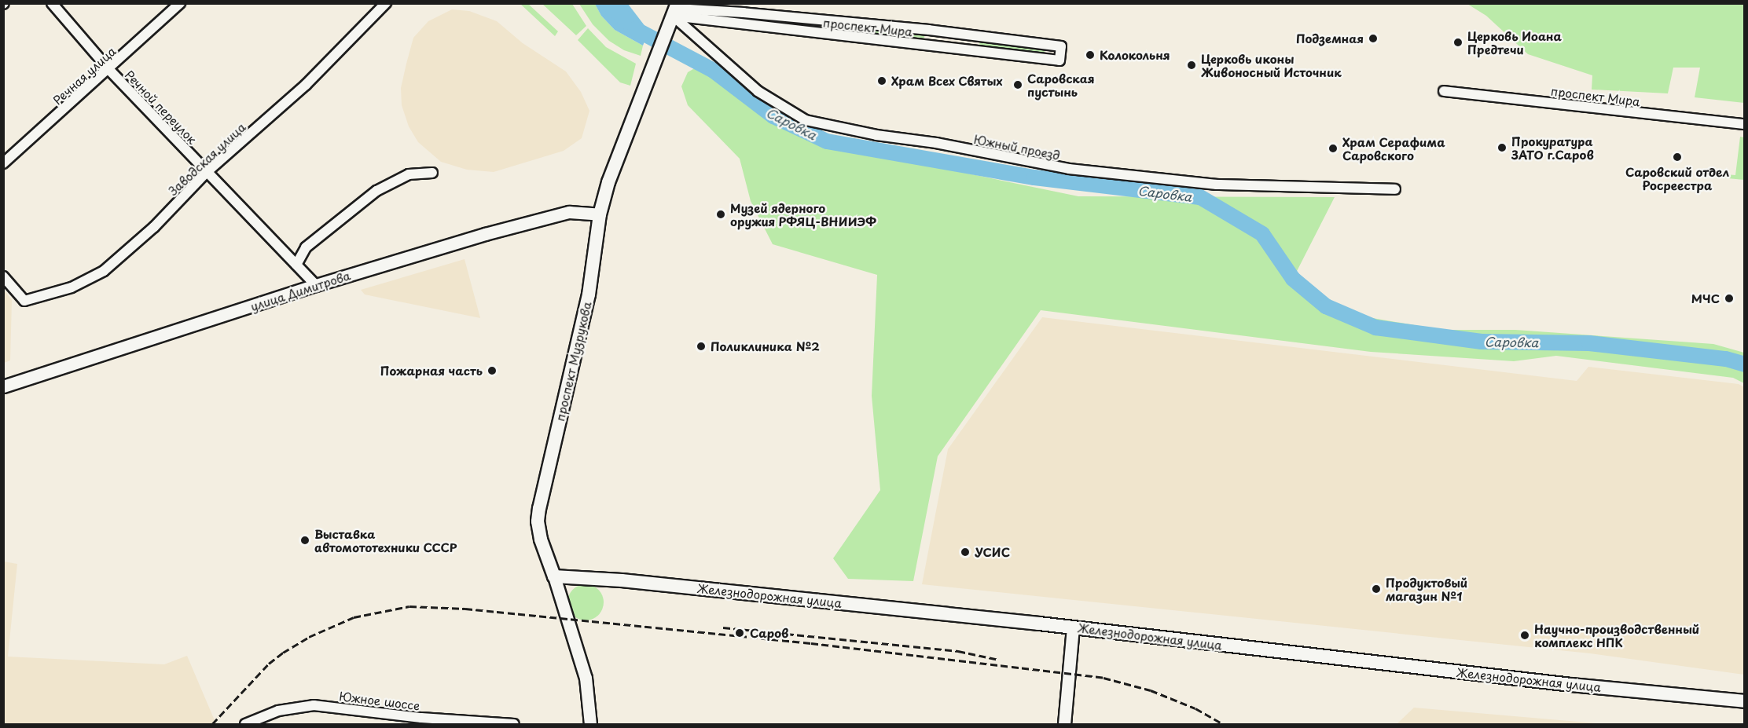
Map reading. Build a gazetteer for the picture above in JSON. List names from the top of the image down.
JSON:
{
  "streets": {
    "main road": ["проспект Музрукова", "Железнодорожная улица"],
    "street": [
      "проспект Мира",
      "Речная улица",
      "Речной переулок",
      "Южный проезд",
      "Заводская улица",
      "улица Димитрова",
      "Южное шоссе"
    ]
  },
  "crossings": [
    ["проспект Мира", "Южный проезд"],
    ["проспект Мира", "проспект Музрукова"],
    ["Речная улица", "Речной переулок"],
    ["Речной переулок", "Заводская улица"],
    ["Речной переулок", "улица Димитрова"],
    ["Южный проезд", "проспект Музрукова"],
    ["улица Димитрова", "проспект Музрукова"],
    ["проспект Музрукова", "Железнодорожная улица"]
  ],
  "water": ["Саровка"],
  "places": [
    "Подземная",
    "Церковь Иоана Предтечи",
    "Колокольня",
    "Церковь иконы Живоносный Источник",
    "Храм Всех Святых",
    "Саровская пустынь",
    "Прокуратура ЗАТО г.Саров",
    "Храм Серафима Саровского",
    "Саровский отдел Росреестра",
    "Музей ядерного оружия РФЯЦ-ВНИИЭФ",
    "МЧС",
    "Поликлиника №2",
    "Пожарная часть",
    "Выставка автомототехники СССР",
    "УСИС",
    "Продуктовый магазин №1",
    "Саров",
    "Научно-производственный комплекс НПК"
  ]
}
